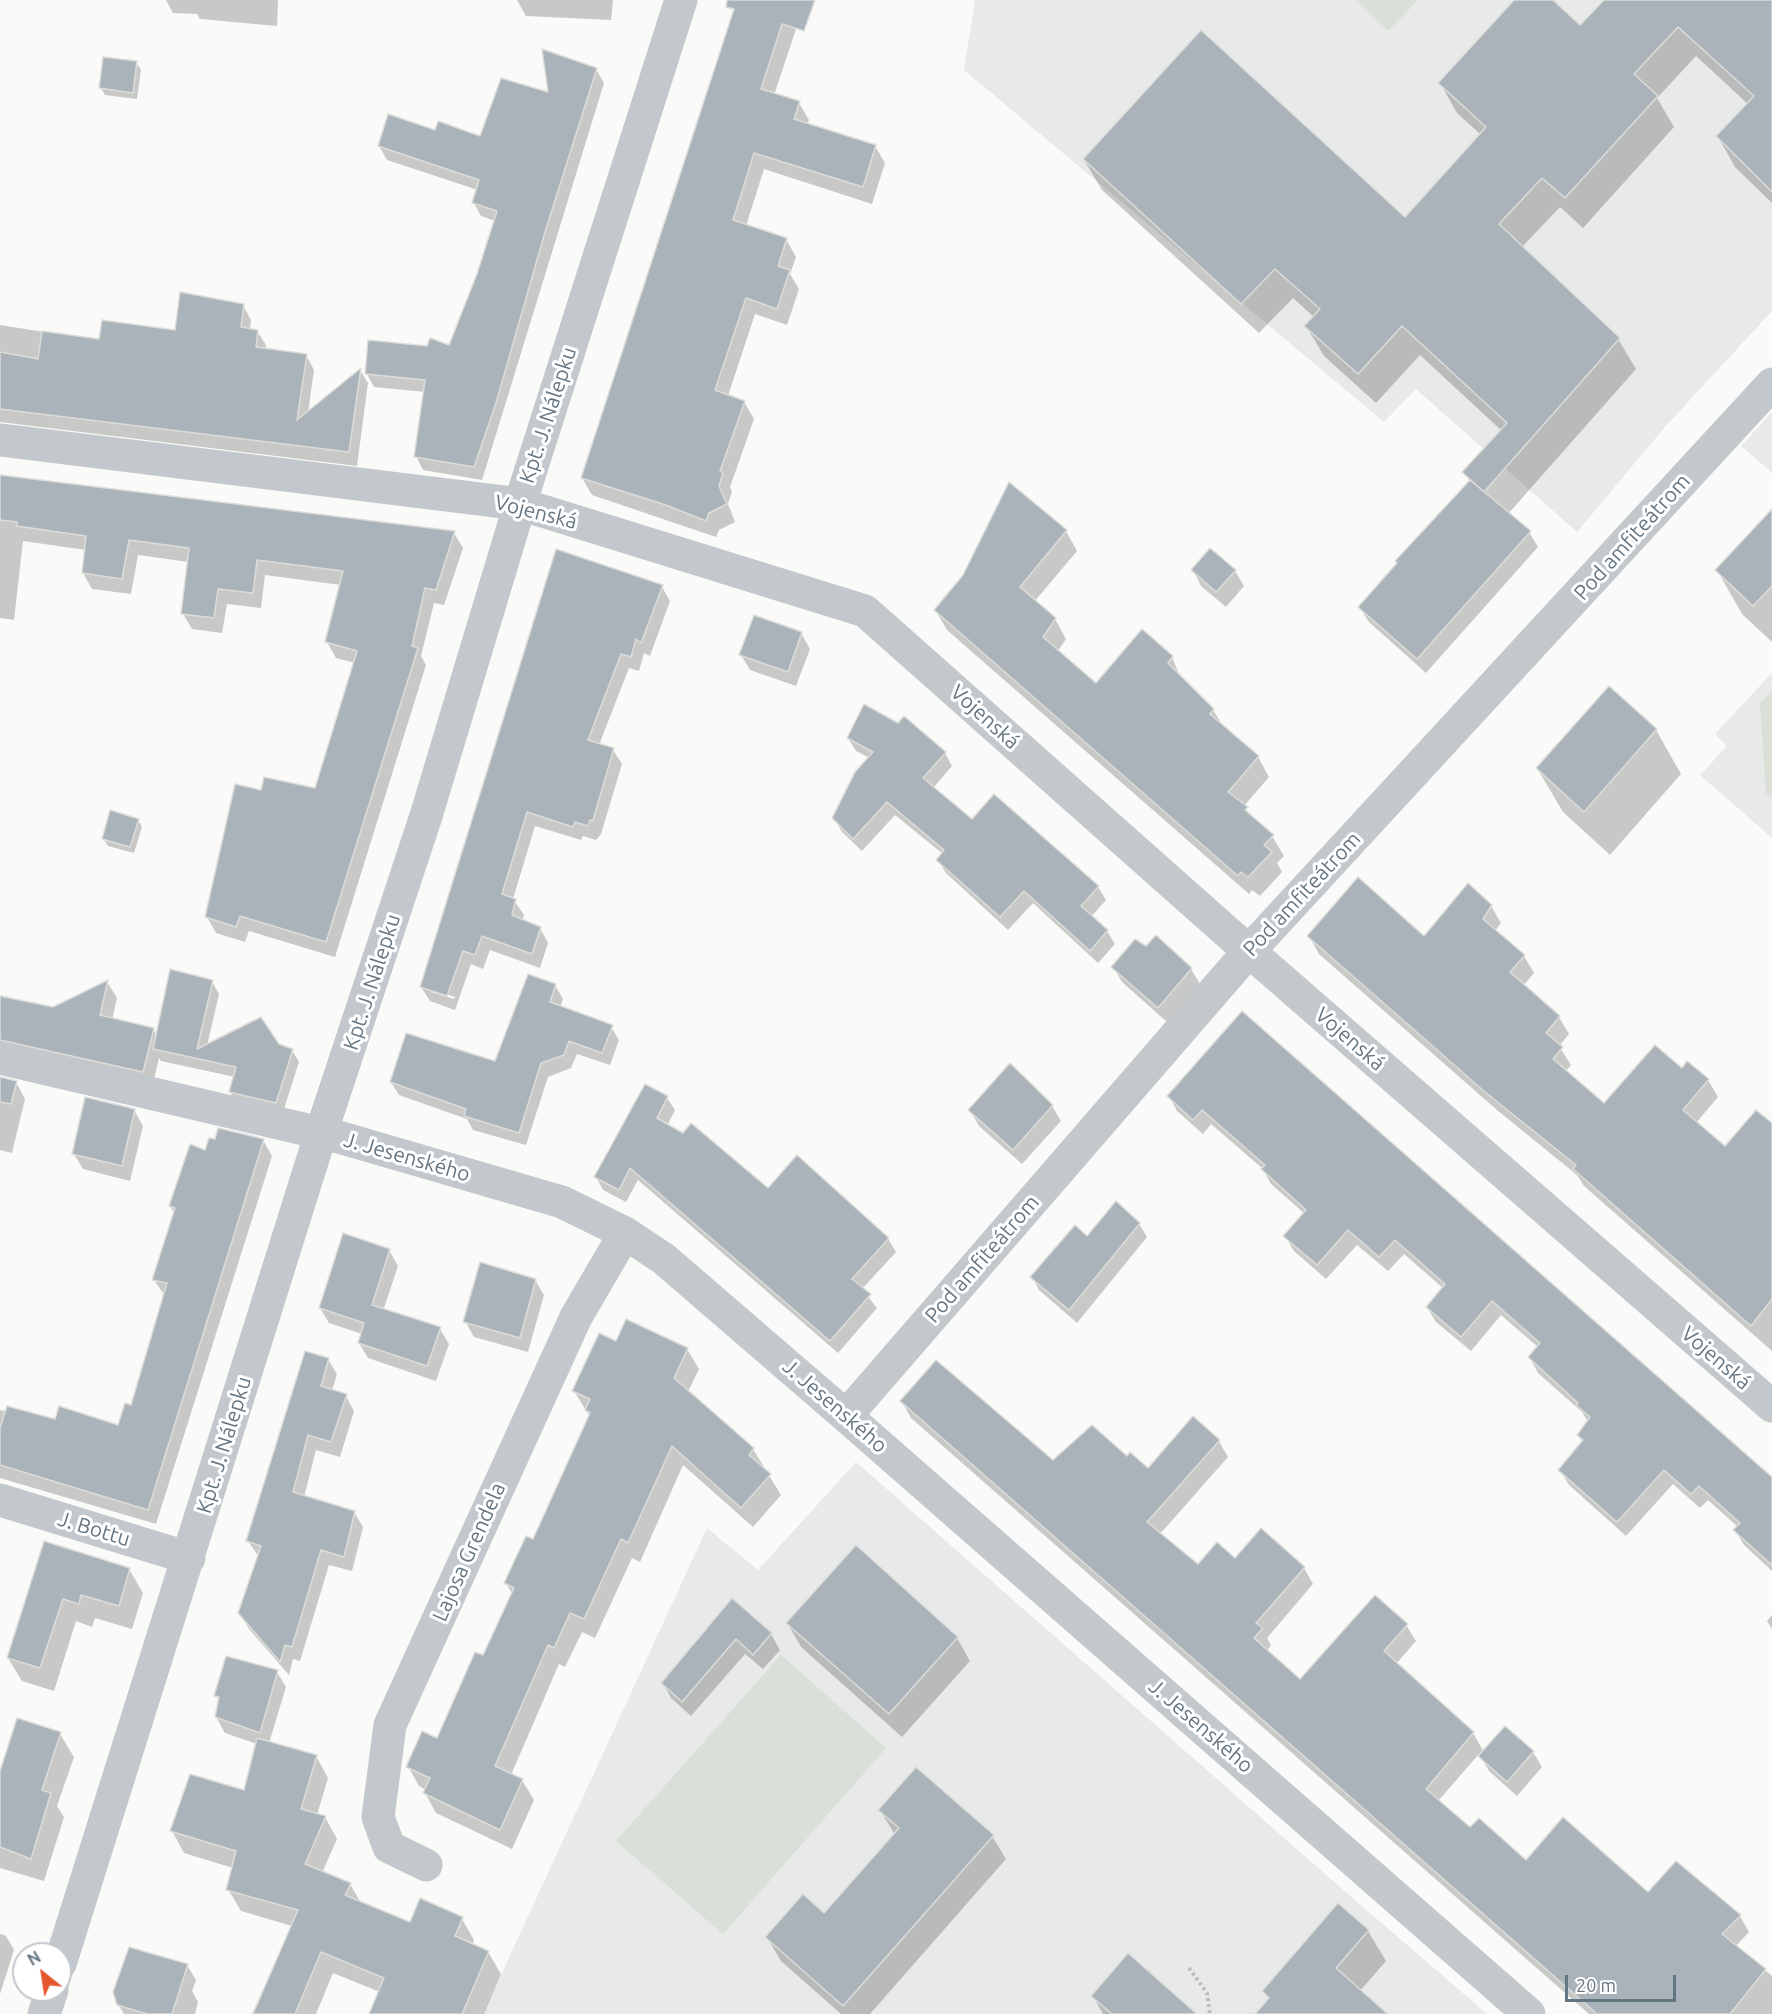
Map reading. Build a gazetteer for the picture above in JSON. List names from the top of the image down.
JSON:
{
  "streets": {
    "street": [
      "Kpt. J. Nálepku",
      "Vojenská",
      "Pod amfiteátrom",
      "J. Jesenského",
      "J. Bottu",
      "Lajosa Grendela"
    ]
  },
  "crossings": [
    ["Kpt. J. Nálepku", "Vojenská"],
    ["Kpt. J. Nálepku", "J. Jesenského"],
    ["Kpt. J. Nálepku", "J. Bottu"],
    ["Vojenská", "Pod amfiteátrom"],
    ["Pod amfiteátrom", "J. Jesenského"],
    ["J. Jesenského", "Lajosa Grendela"]
  ],
  "scale_bar": "20 m",
  "north": "top left"
}
